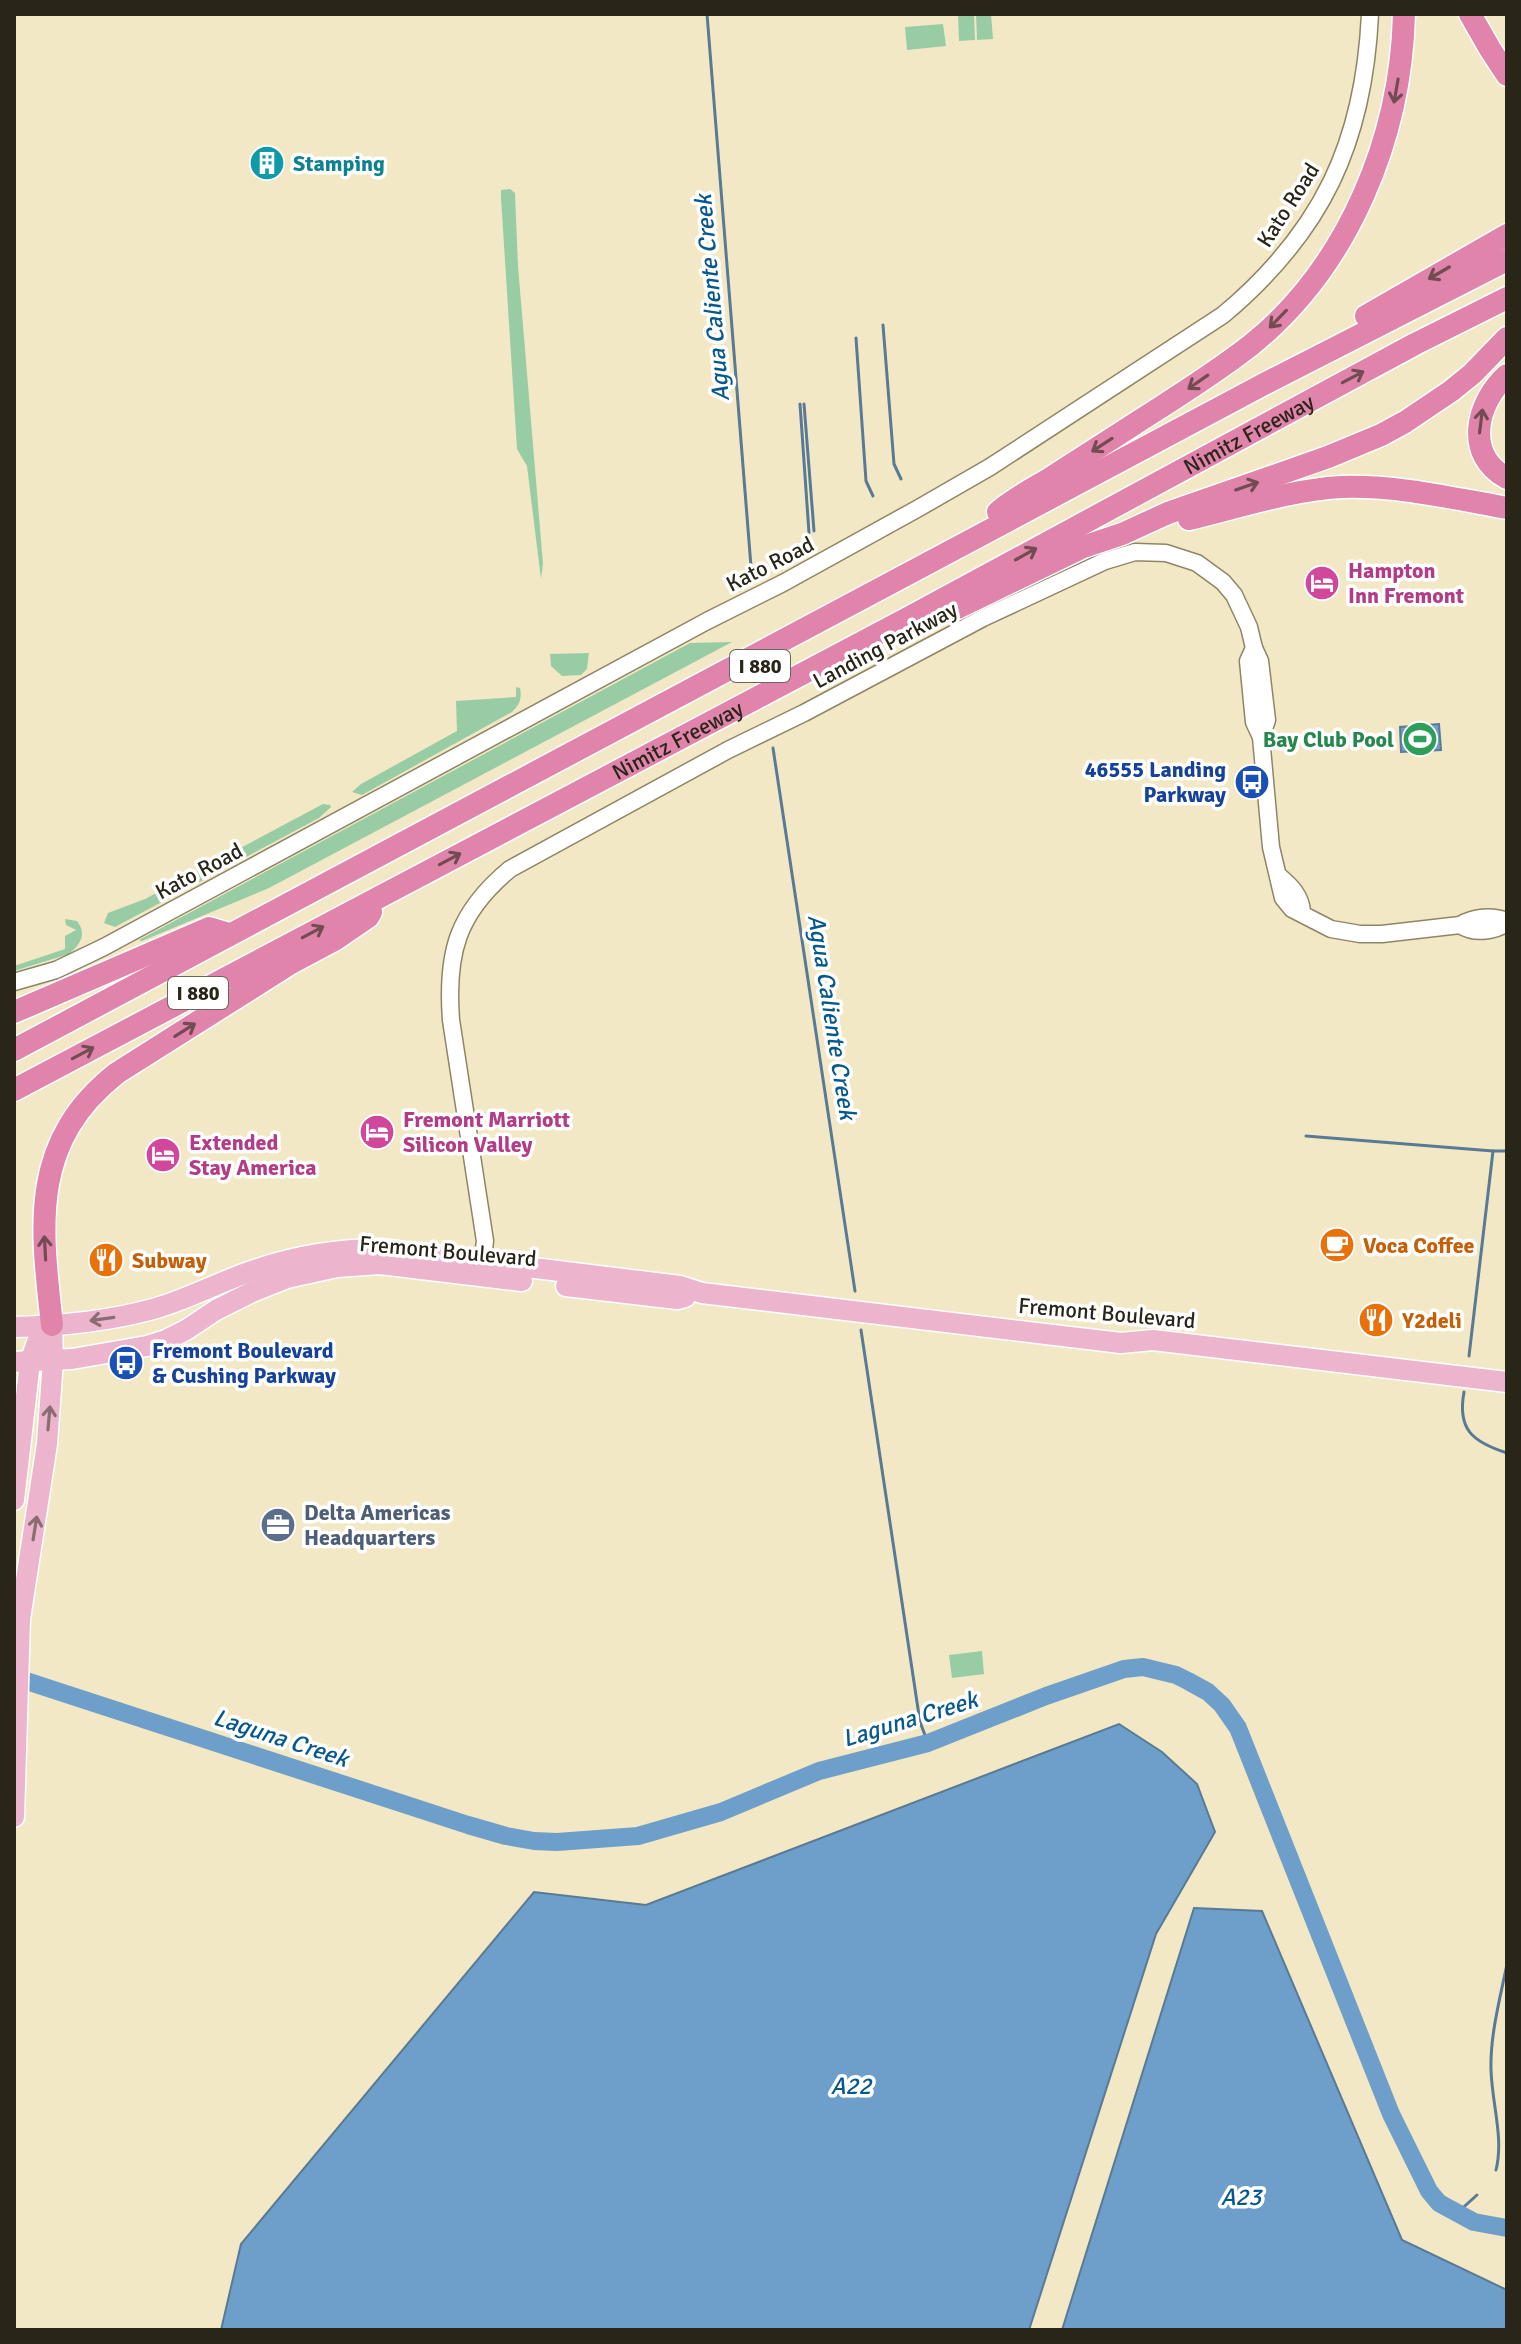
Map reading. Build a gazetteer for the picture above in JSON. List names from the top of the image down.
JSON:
{
  "streets": {
    "highway": ["Nimitz Freeway", "I 880"],
    "main road": ["Fremont Boulevard"],
    "street": ["Kato Road", "Landing Parkway"]
  },
  "crossings": [
    ["Landing Parkway", "Fremont Boulevard"]
  ],
  "water": [
    "Agua Caliente Creek",
    "Laguna Creek",
    "A22",
    "A23"
  ],
  "places": {
    "building": ["Stamping"],
    "hotel": ["Hampton Inn Fremont", "Fremont Marriott Silicon Valley", "Extended Stay America"],
    "sports": ["Bay Club Pool"],
    "bus stop": ["46555 Landing Parkway", "Fremont Boulevard & Cushing Parkway"],
    "cafe": ["Voca Coffee"],
    "restaurant": ["Subway", "Y2deli"],
    "office": ["Delta Americas Headquarters"]
  }
}
